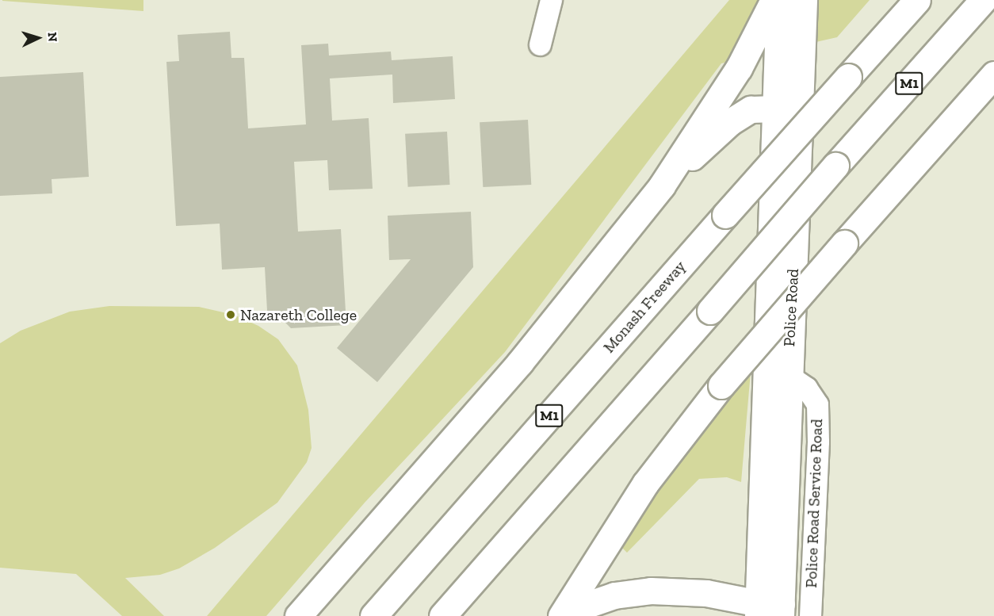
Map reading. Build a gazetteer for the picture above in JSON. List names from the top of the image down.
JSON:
{
  "streets": {
    "main road": ["M1", "Monash Freeway", "Police Road"],
    "street": ["Police Road Service Road"]
  },
  "crossings": [
    ["Police Road", "Police Road Service Road"]
  ],
  "places": ["Nazareth College"],
  "north": "right"
}
